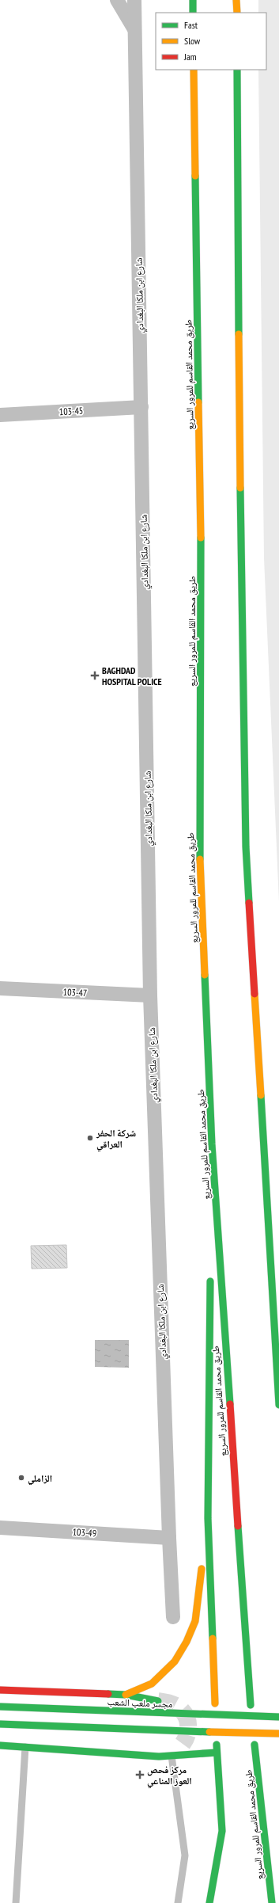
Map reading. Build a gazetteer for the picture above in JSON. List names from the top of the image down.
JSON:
{
  "streets": {
    "main road": ["طريق محمد القاسم للمرور السريع", "مجسر ملعب الشعب"],
    "street": [
      "شارع ابن ملكا البغدادي",
      "103-45",
      "103-47",
      "103-49"
    ]
  },
  "crossings": [
    ["شارع ابن ملكا البغدادي", "103-45"],
    ["شارع ابن ملكا البغدادي", "103-47"],
    ["شارع ابن ملكا البغدادي", "103-49"]
  ],
  "places": {
    "health": ["BAGHDAD HOSPITAL POLICE", "مركز فحص العوز المناعي"],
    "other": ["شركة الحفر العراقي", "الزاملي"]
  },
  "legend": ["Fast", "Slow", "Jam"]
}
